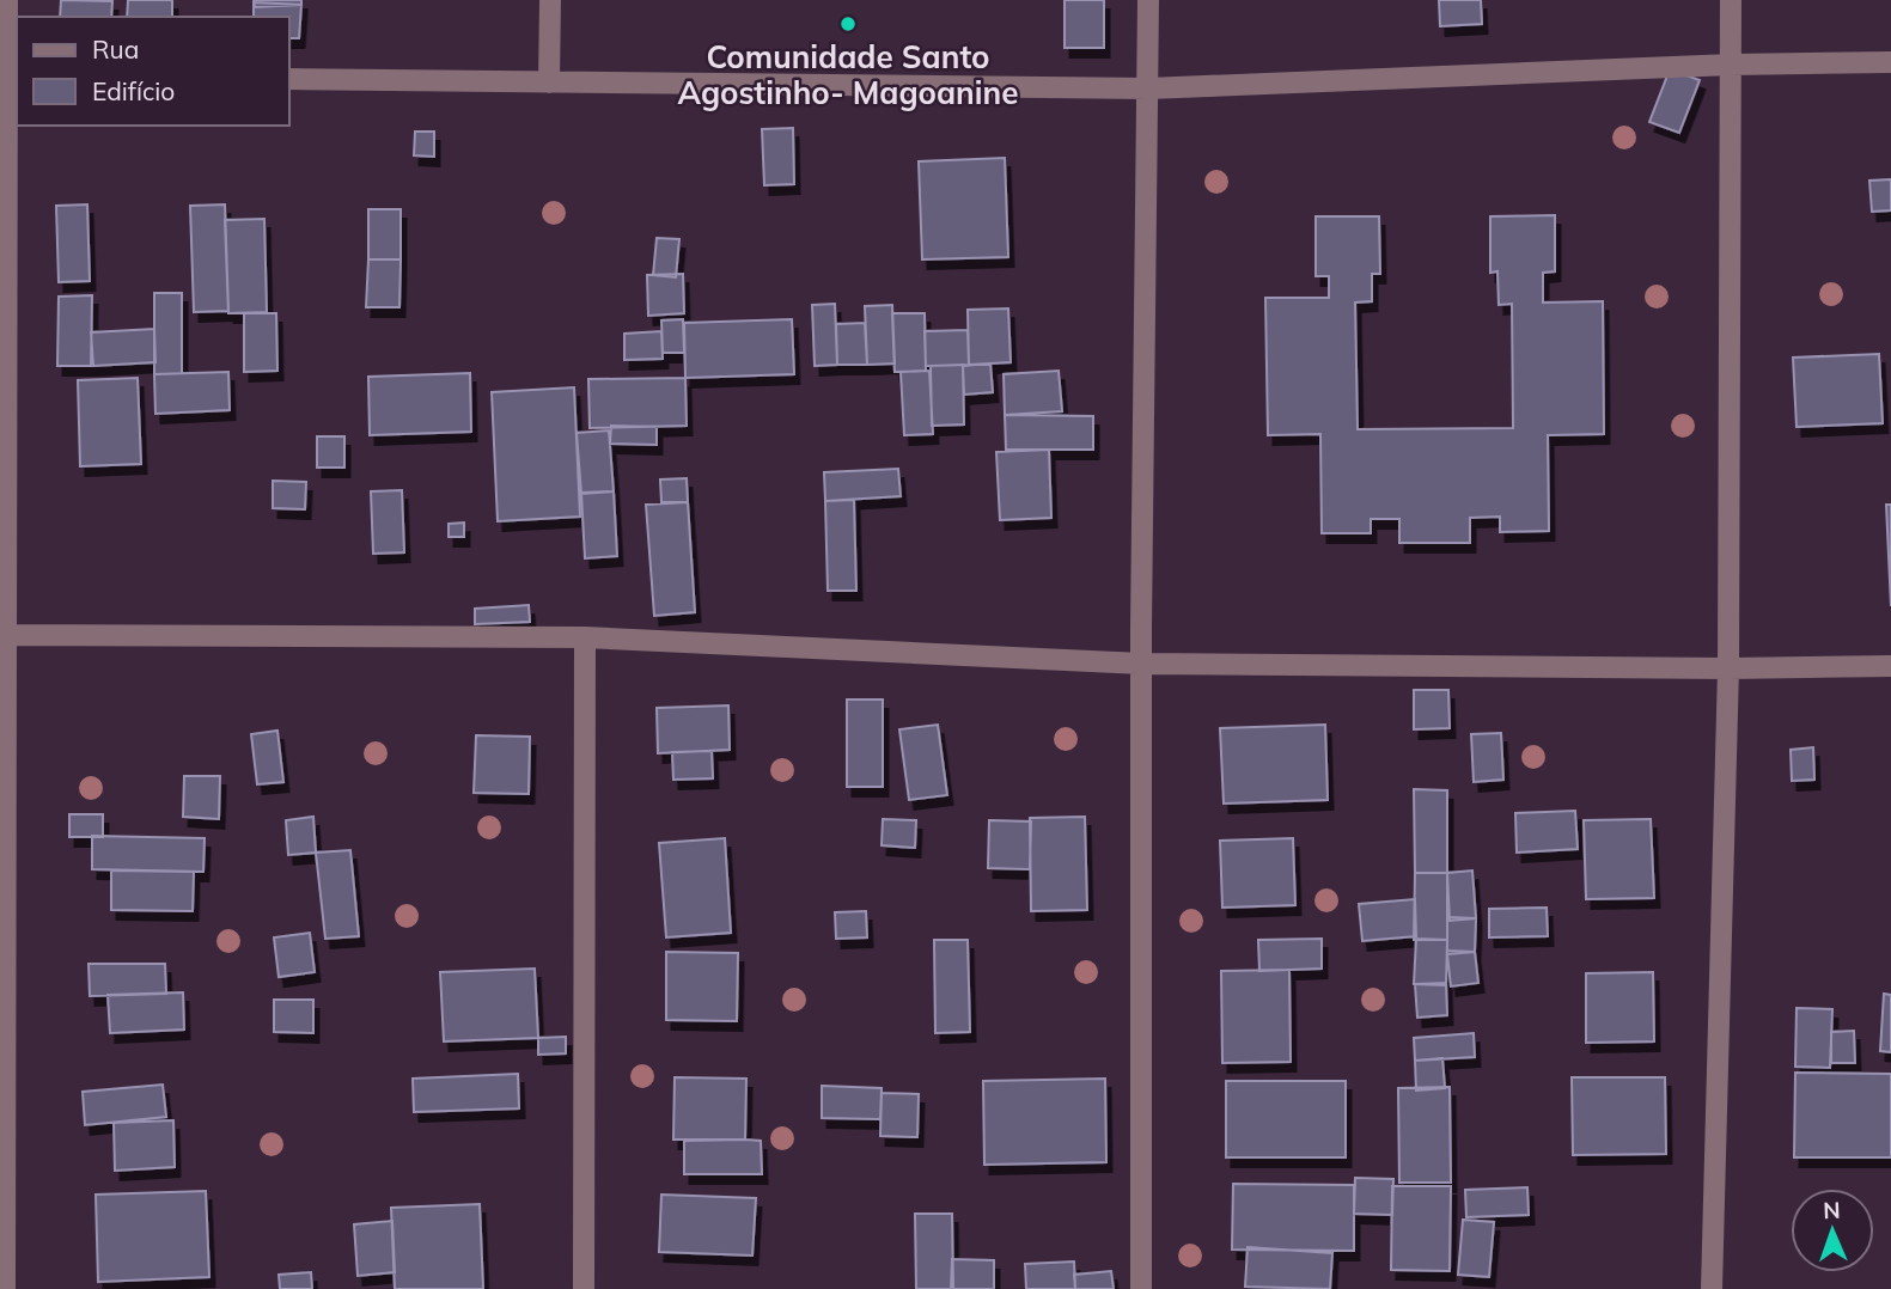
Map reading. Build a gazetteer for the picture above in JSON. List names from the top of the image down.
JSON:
{
  "places": ["Comunidade Santo Agostinho- Magoanine"],
  "legend": ["Rua", "Edifício"],
  "north": "top"
}
